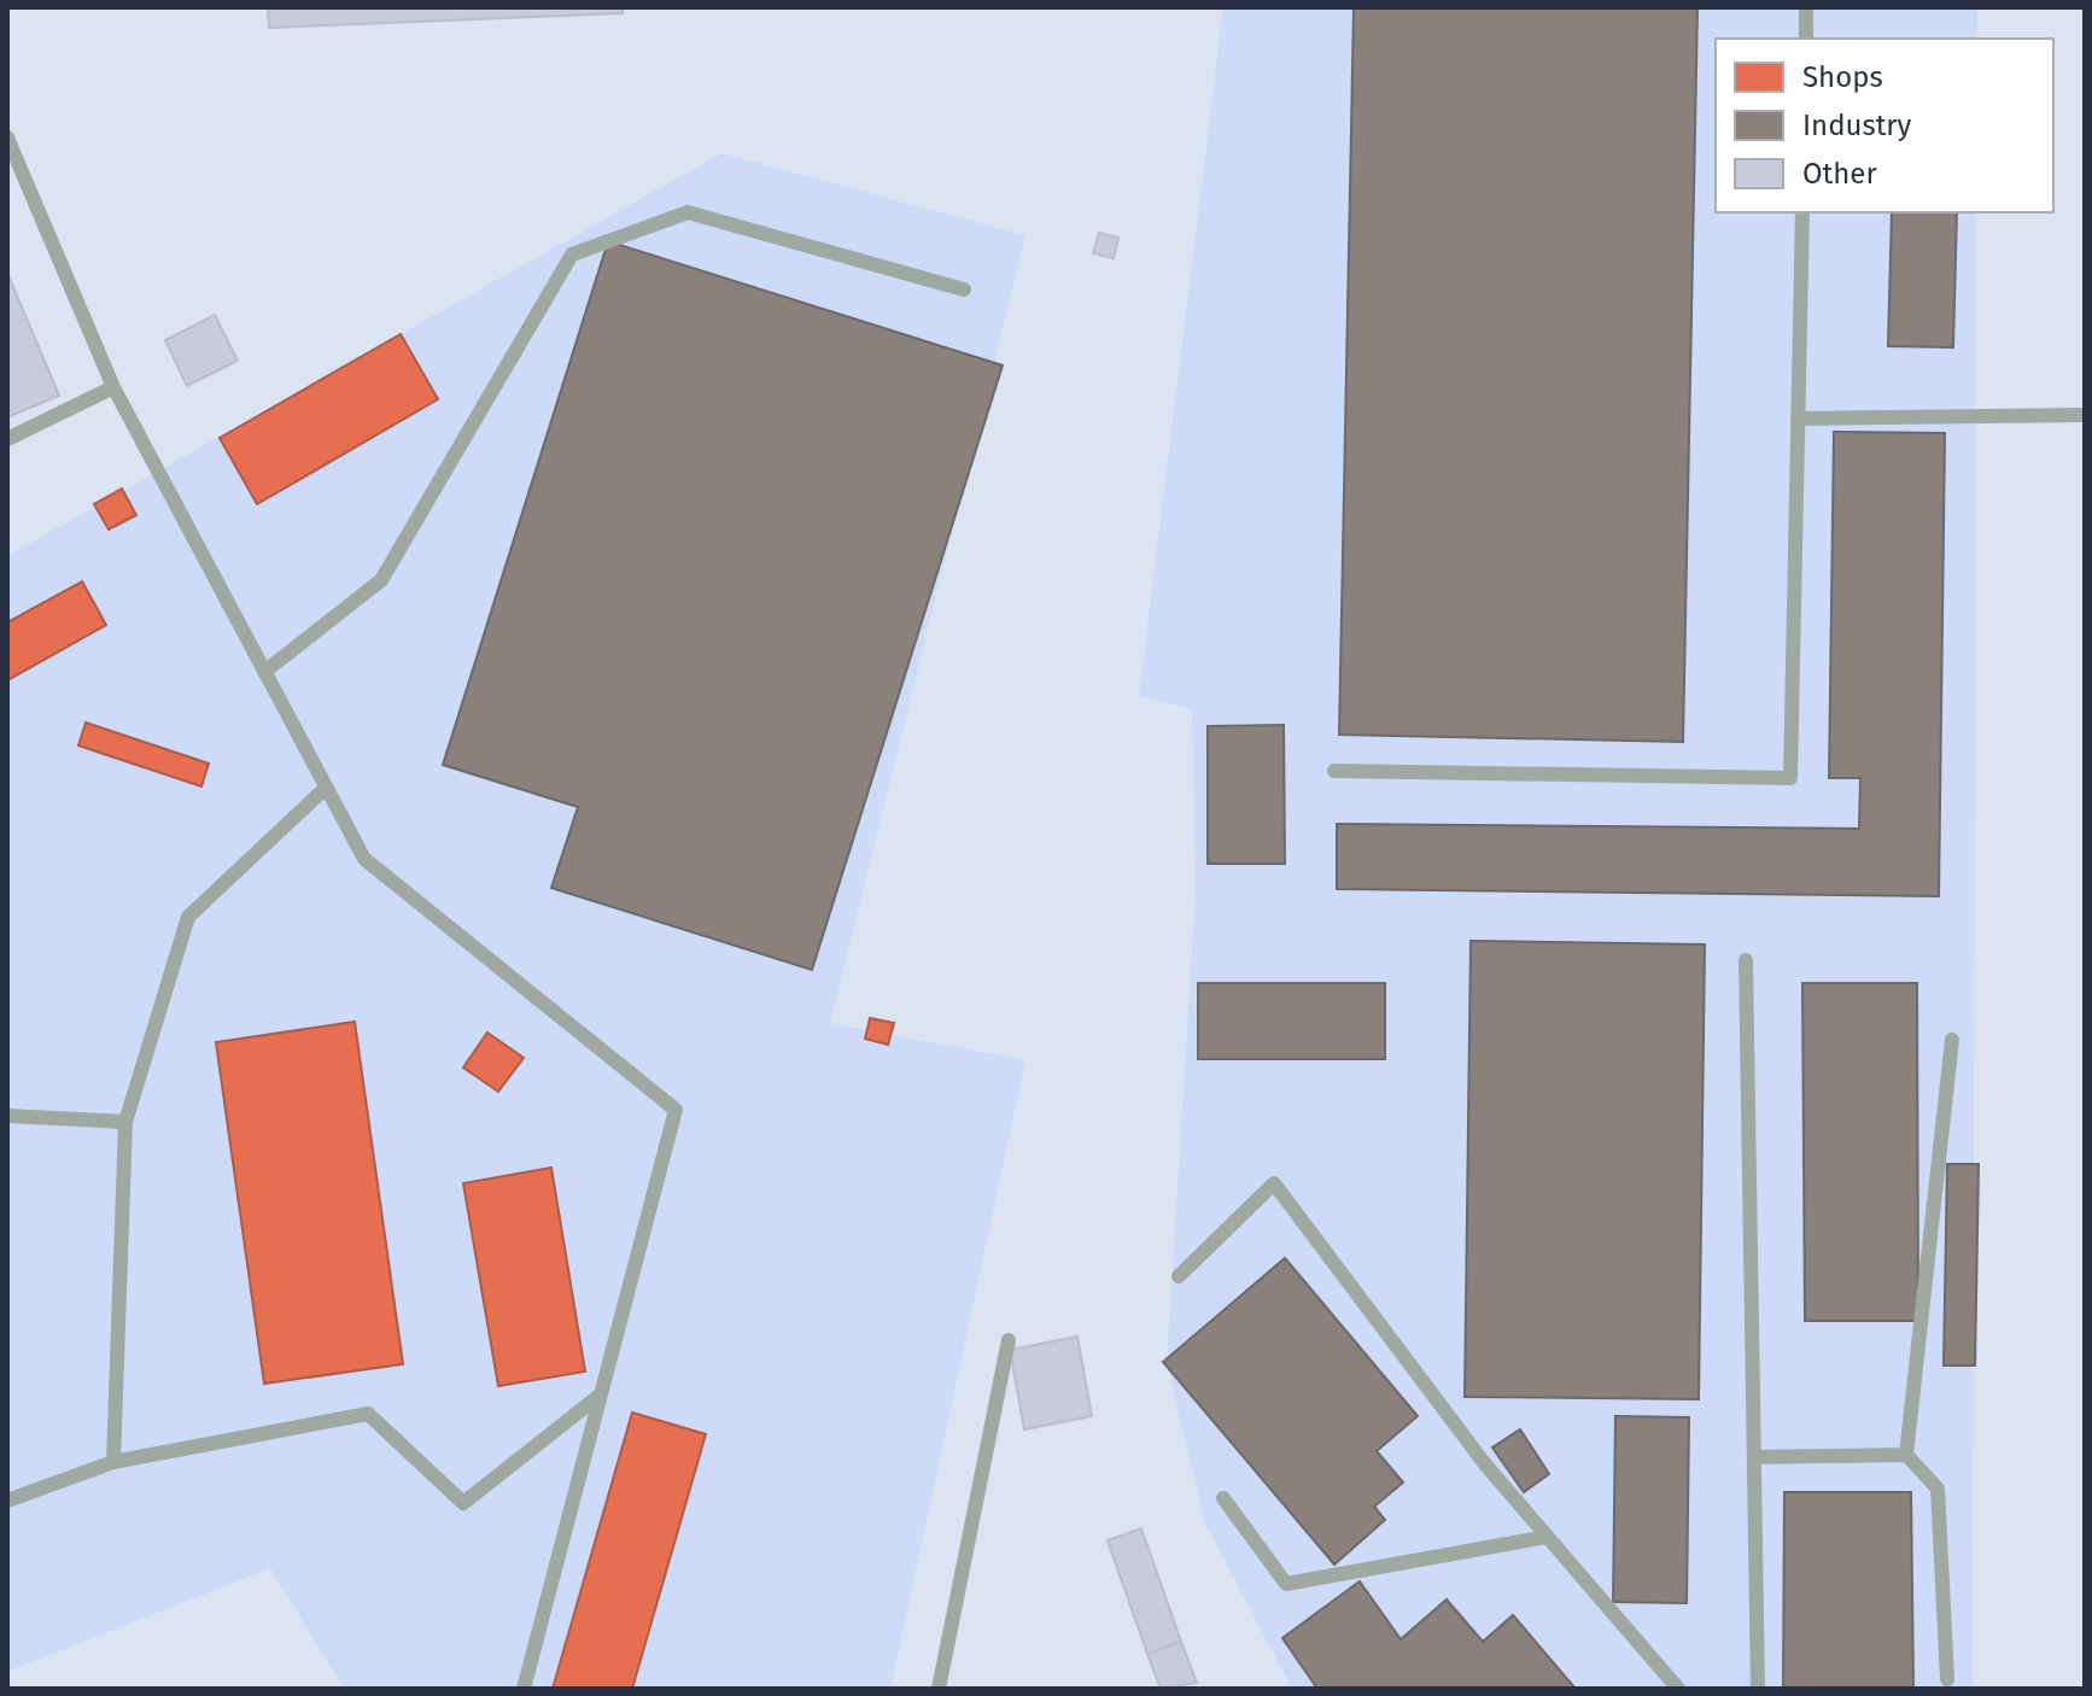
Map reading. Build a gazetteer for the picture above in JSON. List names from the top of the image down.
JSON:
{
  "legend": ["Shops", "Industry", "Other"]
}
